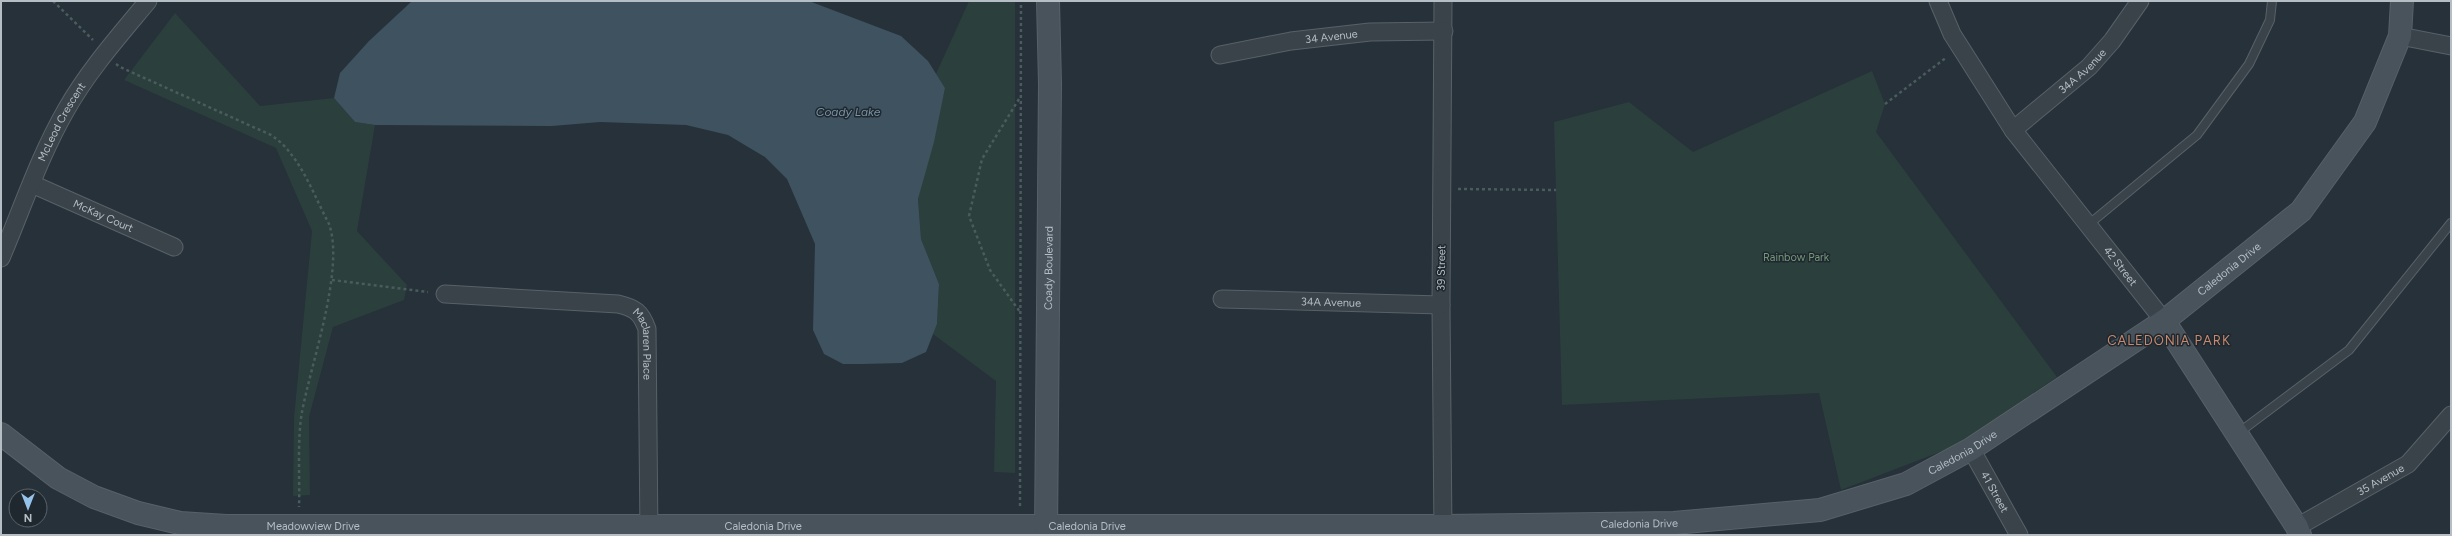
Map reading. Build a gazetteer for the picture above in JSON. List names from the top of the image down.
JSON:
{
  "streets": {
    "street": [
      "34 Avenue",
      "34A Avenue",
      "McLeod Crescent",
      "McKay Court",
      "42 Street",
      "Coady Boulevard",
      "39 Street",
      "Caledonia Drive",
      "Maclaren Place",
      "35 Avenue",
      "41 Street",
      "Meadowview Drive"
    ]
  },
  "crossings": [
    ["34 Avenue", "39 Street"],
    ["34A Avenue", "42 Street"],
    ["34A Avenue", "39 Street"],
    ["McLeod Crescent", "McKay Court"],
    ["42 Street", "Caledonia Drive"],
    ["42 Street", "35 Avenue"],
    ["Coady Boulevard", "Caledonia Drive"],
    ["39 Street", "Caledonia Drive"],
    ["Caledonia Drive", "Maclaren Place"],
    ["Caledonia Drive", "41 Street"],
    ["Caledonia Drive", "Meadowview Drive"],
    ["Maclaren Place", "Meadowview Drive"]
  ],
  "districts": ["CALEDONIA PARK"],
  "water": ["Coady Lake"],
  "parks": ["Rainbow Park"],
  "north": "bottom"
}
